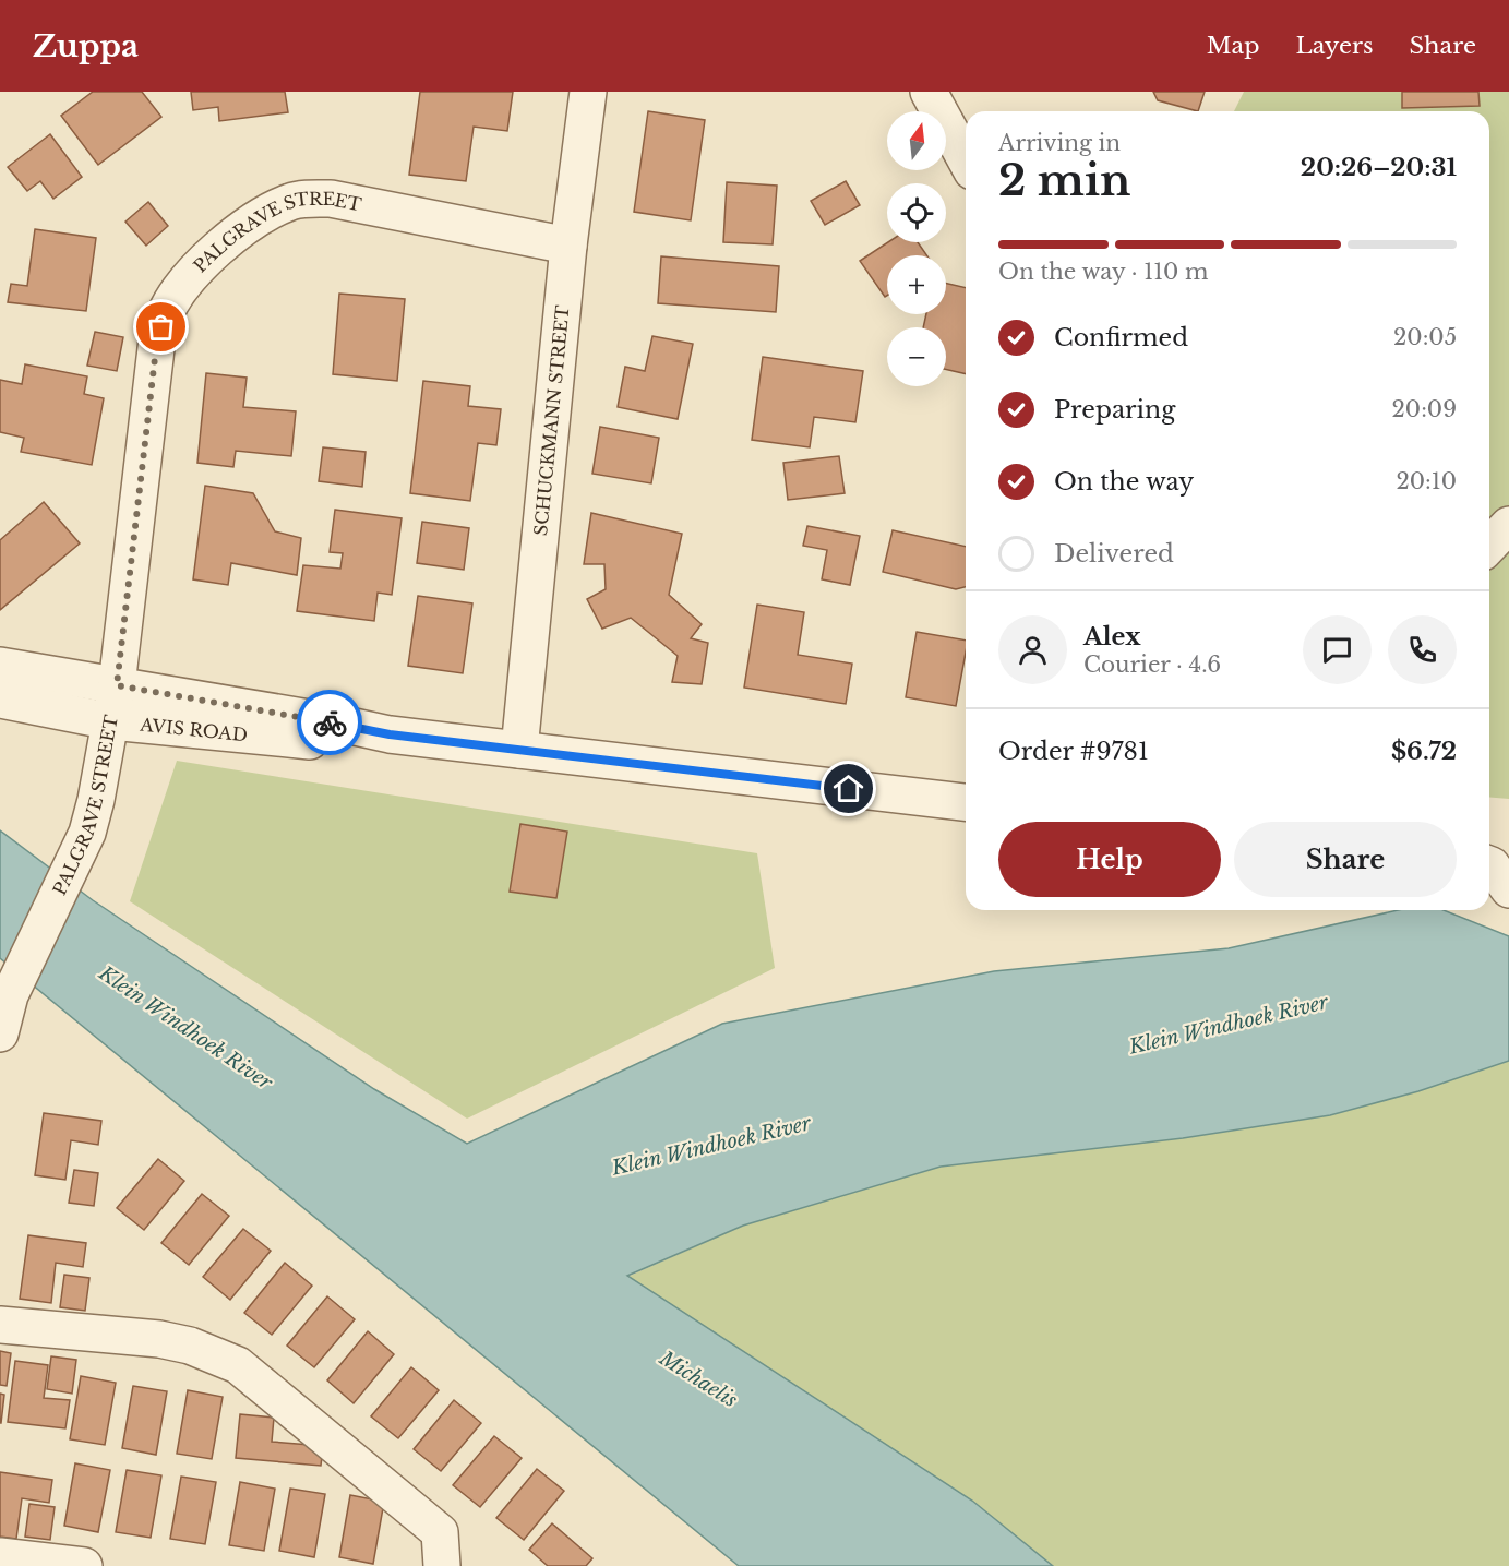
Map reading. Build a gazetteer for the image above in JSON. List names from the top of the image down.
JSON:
{
  "streets": {
    "street": ["PALGRAVE STREET", "SCHUCKMANN STREET", "AVIS ROAD"]
  },
  "crossings": [
    ["PALGRAVE STREET", "SCHUCKMANN STREET"],
    ["PALGRAVE STREET", "AVIS ROAD"],
    ["SCHUCKMANN STREET", "AVIS ROAD"]
  ],
  "water": ["Klein Windhoek River", "Michaelis"],
  "north": "top",
  "page": {
    "header": "Zuppa",
    "nav": ["Map", "Layers", "Share"],
    "map_buttons": ["+", "−"],
    "heading": ["2 min", "Arriving in", "20:26–20:31"],
    "panel": [
      "Alex",
      "Courier · 4.6",
      "Order #9781",
      "$6.72"
    ],
    "bar": "On the way · 110 m",
    "list": [
      ["Confirmed", "20:05"],
      ["Preparing", "20:09"],
      ["On the way", "20:10"],
      "Delivered"
    ],
    "buttons": ["Help", "Share"]
  }
}
